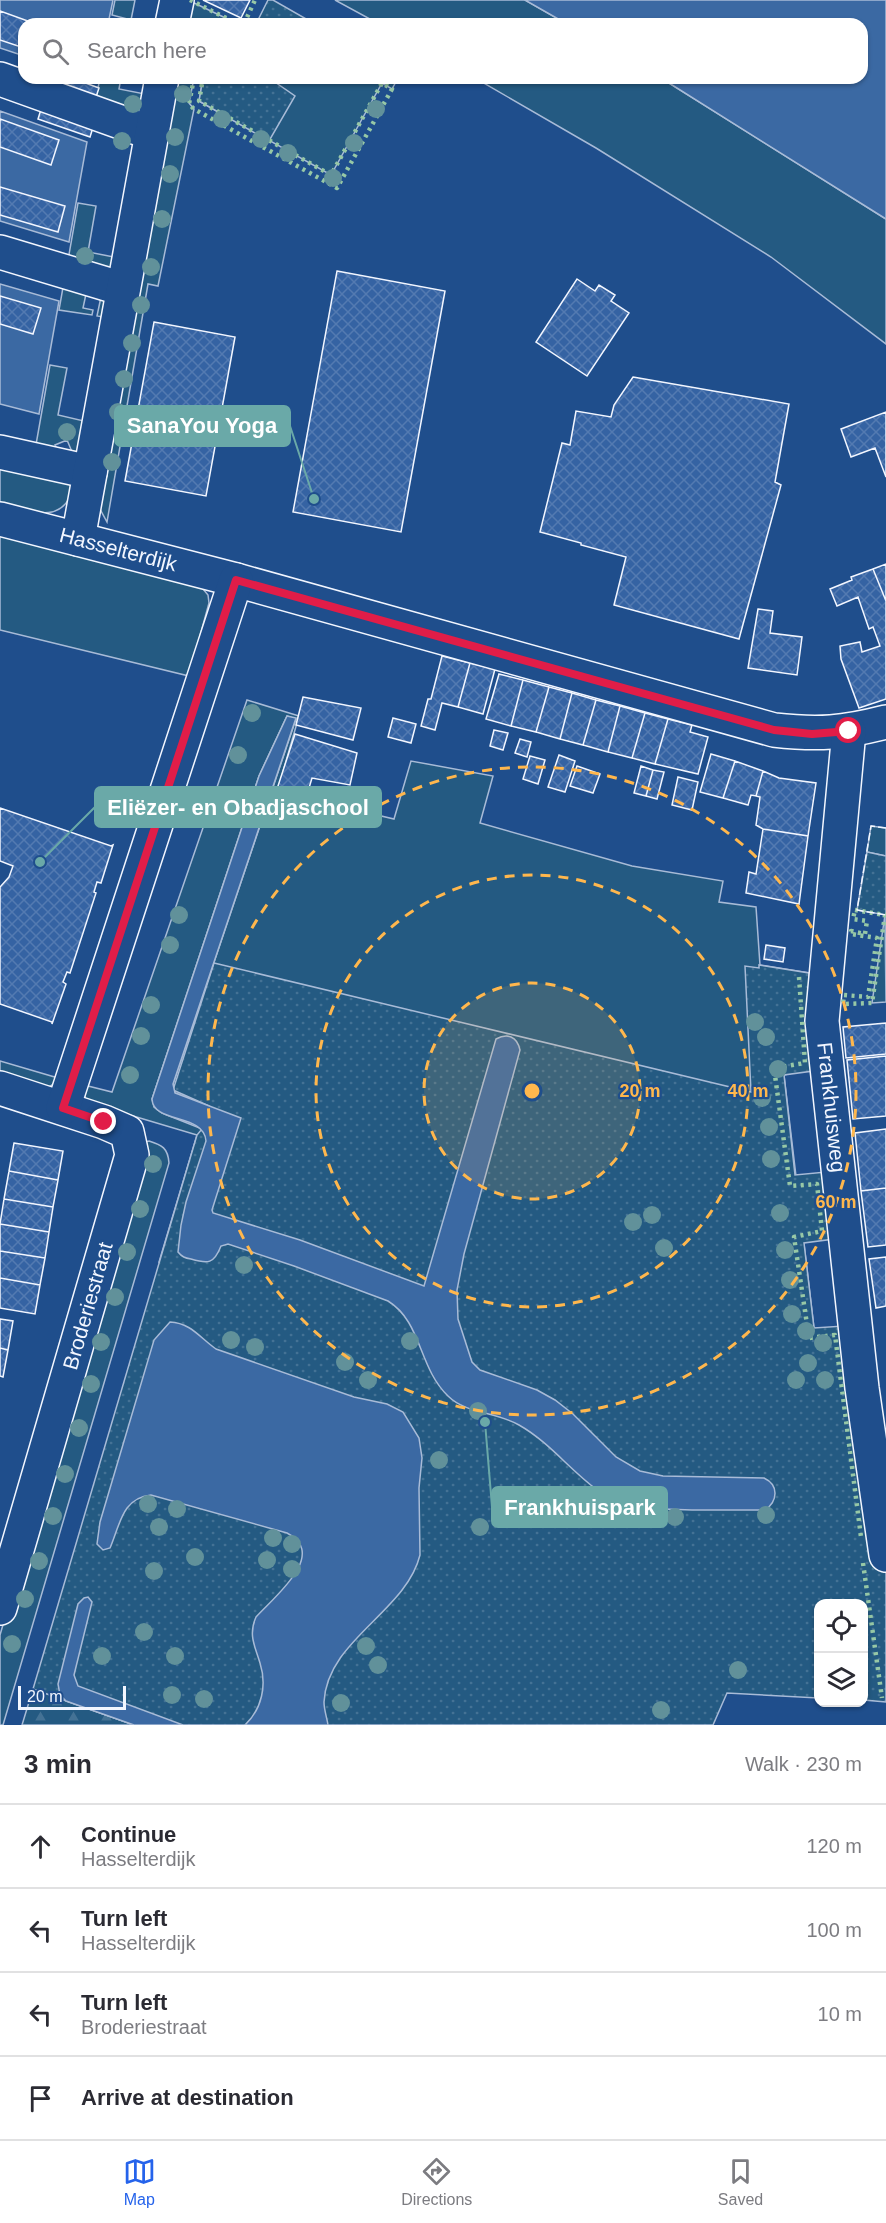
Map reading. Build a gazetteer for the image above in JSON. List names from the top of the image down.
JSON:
{
  "streets": {
    "street": ["Hasselterdijk", "Frankhuisweg", "Broderiestraat"]
  },
  "crossings": [
    ["Hasselterdijk", "Frankhuisweg"]
  ],
  "places": ["SanaYou Yoga", "Eliëzer- en Obadjaschool", "Frankhuispark"],
  "scale_bar": "20 m",
  "page": {
    "search": "Search here",
    "scale": "20 m",
    "heading": ["3 min", "Walk · 230 m"],
    "list": [
      ["Continue", "Hasselterdijk", "120 m"],
      ["Turn left", "Hasselterdijk", "100 m"],
      ["Turn left", "Broderiestraat", "10 m"],
      "Arrive at destination"
    ],
    "nav": ["Map", "Directions", "Saved"]
  },
  "rings": ["20 m", "40 m", "60 m"]
}
